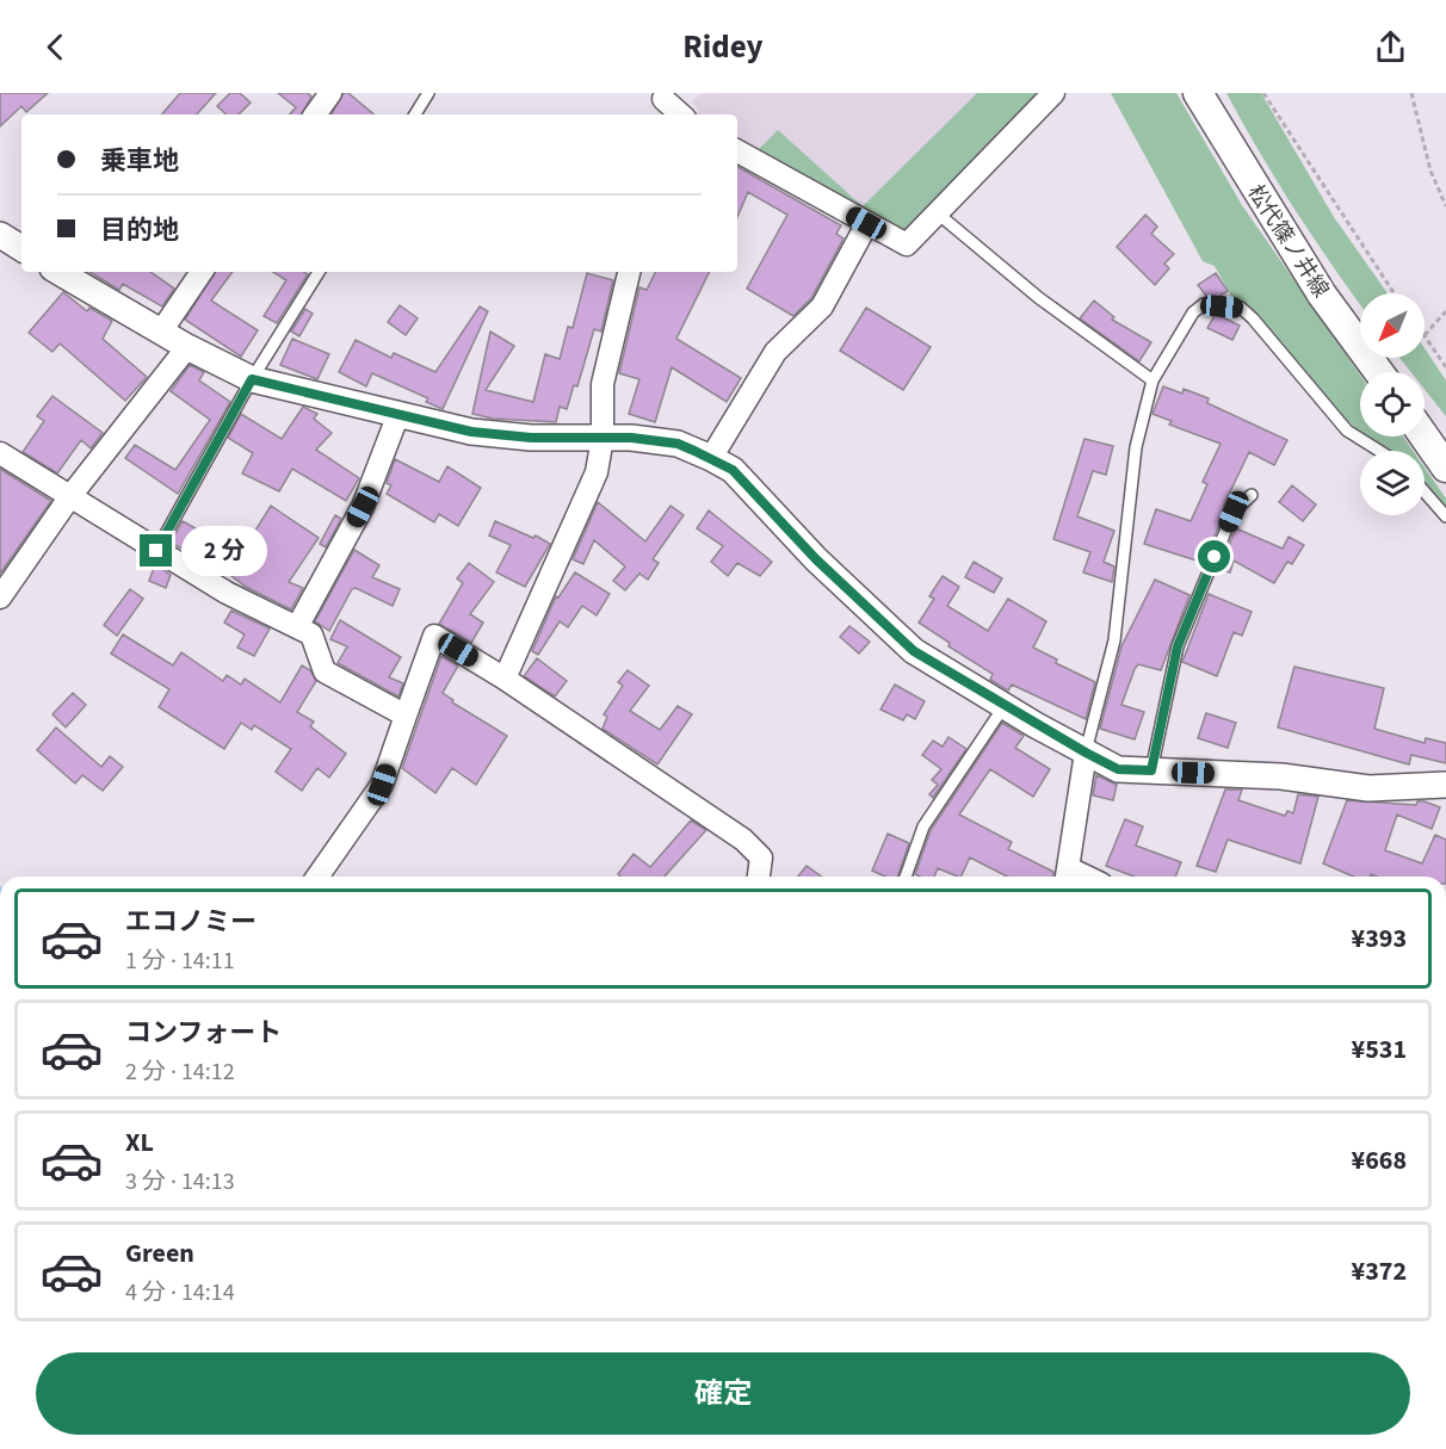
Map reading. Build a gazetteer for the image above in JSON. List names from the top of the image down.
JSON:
{
  "streets": {
    "main road": ["松代篠ノ井線"]
  },
  "north": "bottom left",
  "page": {
    "header": "Ridey",
    "banner": ["乗車地", "目的地"],
    "bubble": "2 分",
    "list": [
      {
        "name": "エコノミー",
        "note": "1 分 · 14:11",
        "value": "¥393"
      },
      {
        "name": "コンフォート",
        "note": "2 分 · 14:12",
        "value": "¥531"
      },
      {
        "name": "XL",
        "note": "3 分 · 14:13",
        "value": "¥668"
      },
      {
        "name": "Green",
        "note": "4 分 · 14:14",
        "value": "¥372"
      }
    ],
    "buttons": "確定"
  }
}
